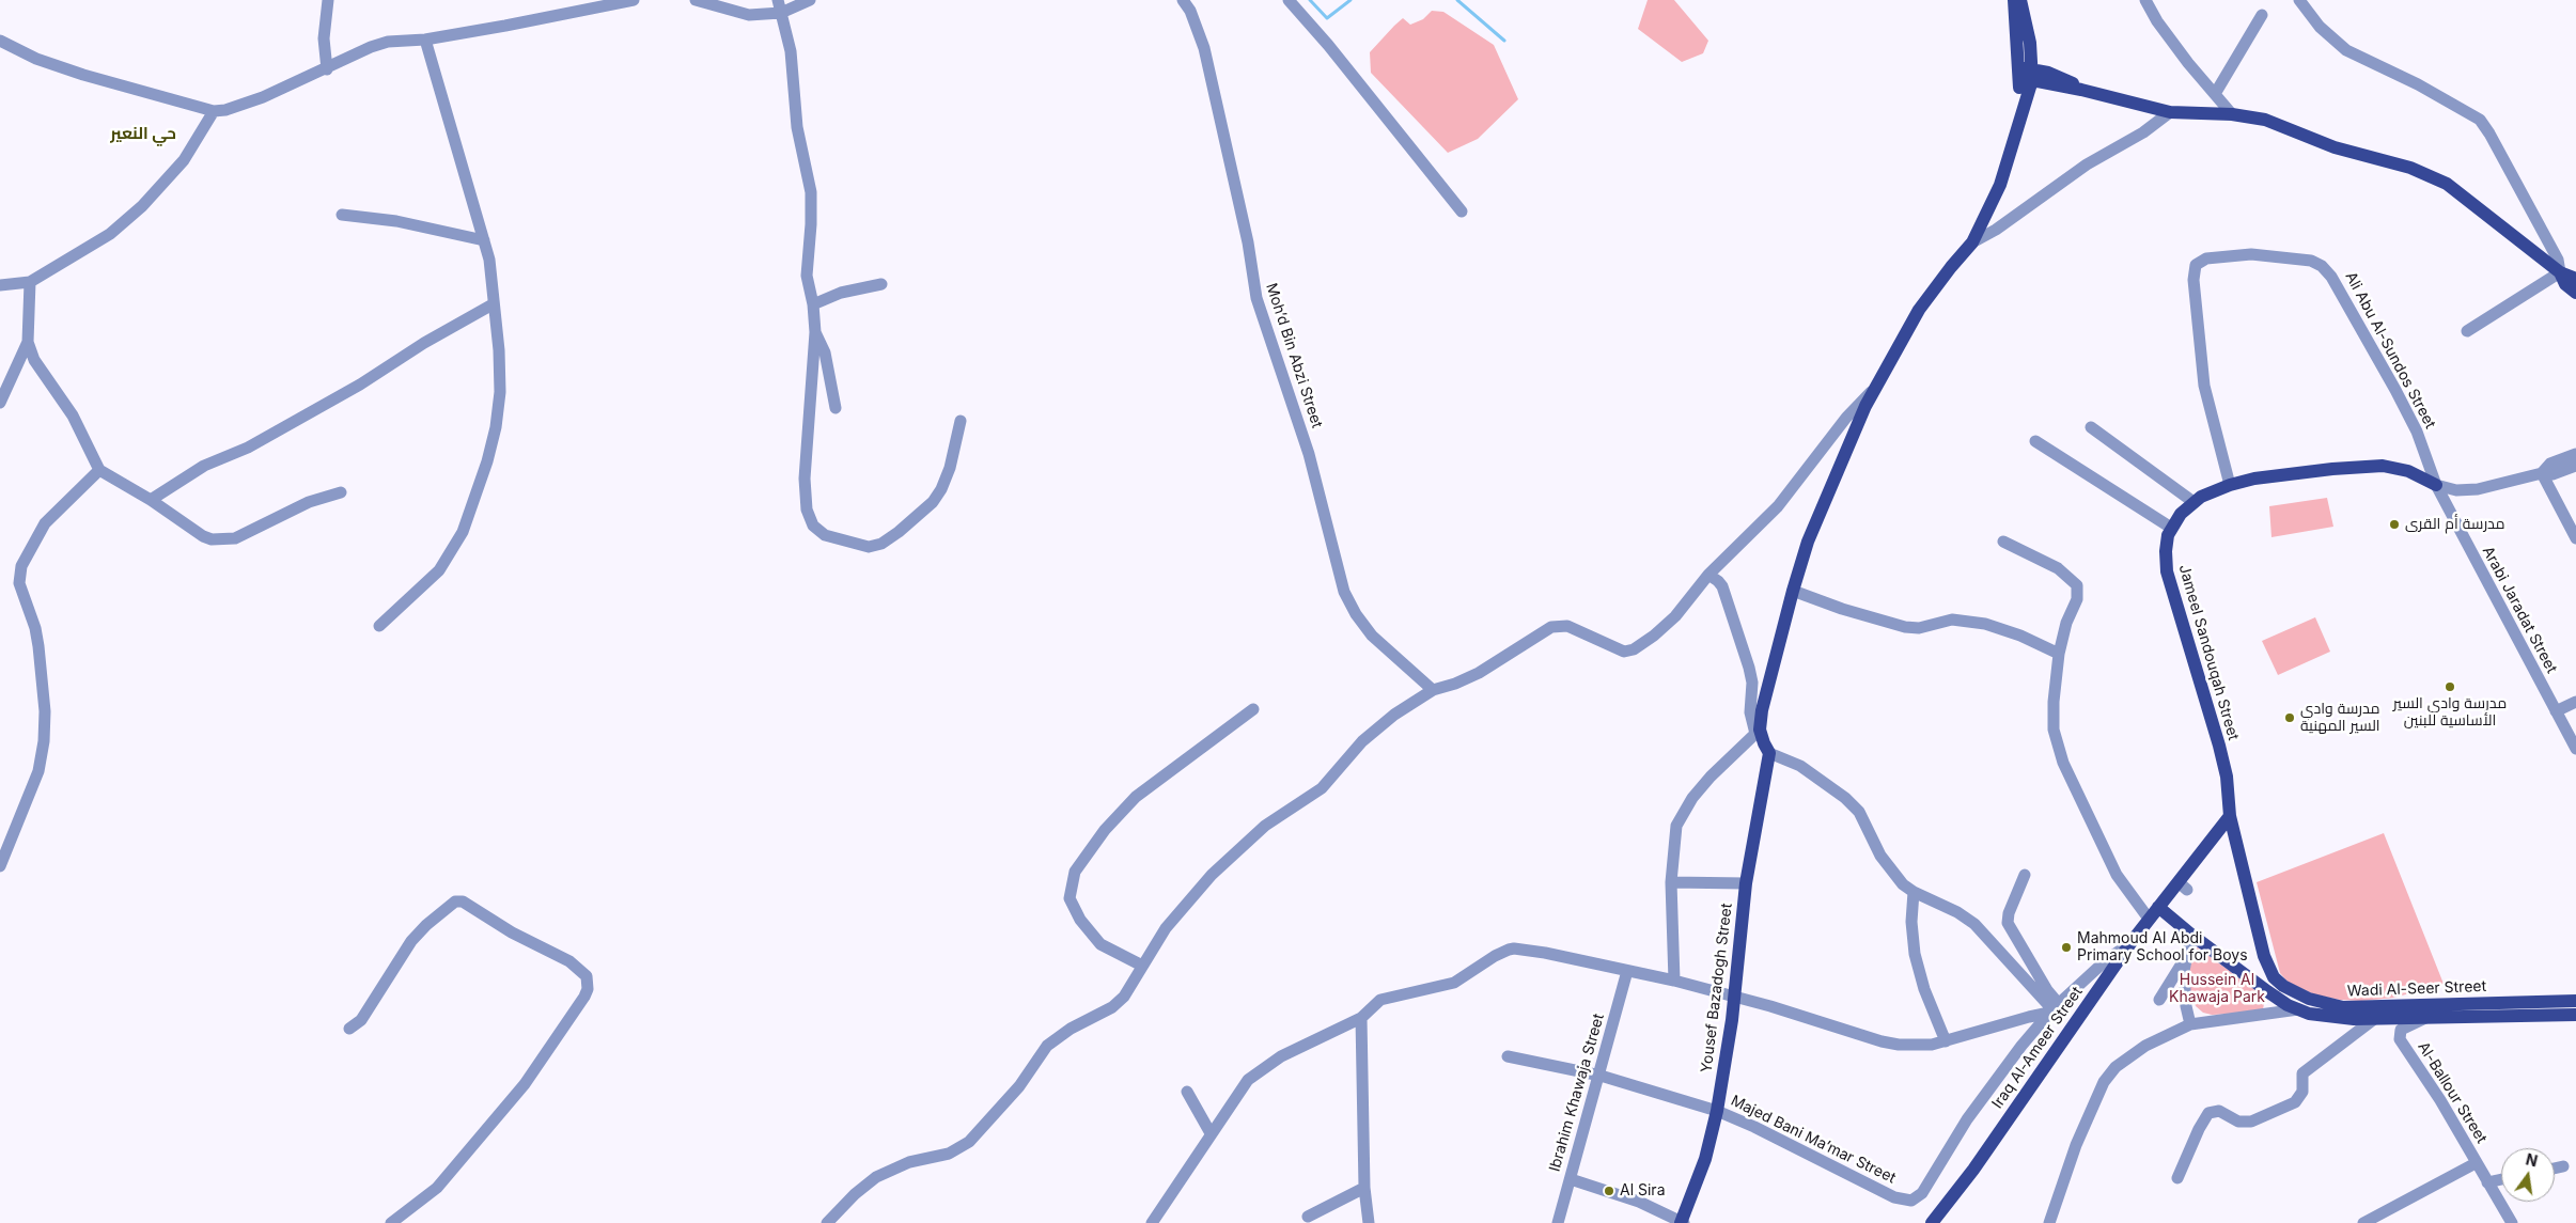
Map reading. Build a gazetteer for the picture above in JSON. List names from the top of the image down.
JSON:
{
  "streets": {
    "main road": [
      "Jameel Sandouqah Street",
      "Yousef Bazadogh Street",
      "Wadi Al-Seer Street",
      "Iraq Al-Ameer Street"
    ],
    "street": [
      "Ali Abu Al-Sundos Street",
      "Moh’d Bin Abzi Street",
      "Arabi Jaradat Street",
      "Ibrahim Khawaja Street",
      "Al-Ballour Street",
      "Majed Bani Ma’mar Street"
    ]
  },
  "crossings": [
    ["Ali Abu Al-Sundos Street", "Arabi Jaradat Street"],
    ["Ali Abu Al-Sundos Street", "Jameel Sandouqah Street"],
    ["Arabi Jaradat Street", "Jameel Sandouqah Street"],
    ["Jameel Sandouqah Street", "Wadi Al-Seer Street"],
    ["Jameel Sandouqah Street", "Iraq Al-Ameer Street"],
    ["Yousef Bazadogh Street", "Majed Bani Ma’mar Street"],
    ["Wadi Al-Seer Street", "Iraq Al-Ameer Street"],
    ["Wadi Al-Seer Street", "Al-Ballour Street"],
    ["Iraq Al-Ameer Street", "Majed Bani Ma’mar Street"],
    ["Ibrahim Khawaja Street", "Majed Bani Ma’mar Street"]
  ],
  "districts": ["حي النعير"],
  "parks": ["Hussein Al Khawaja Park"],
  "places": [
    "مدرسة أم القرى",
    "مدرسة وادي السير الأساسية للبنين",
    "مدرسة وادي السير المهنية",
    "Mahmoud Al Abdi Primary School for Boys",
    "Al Sira"
  ],
  "north": "top"
}
